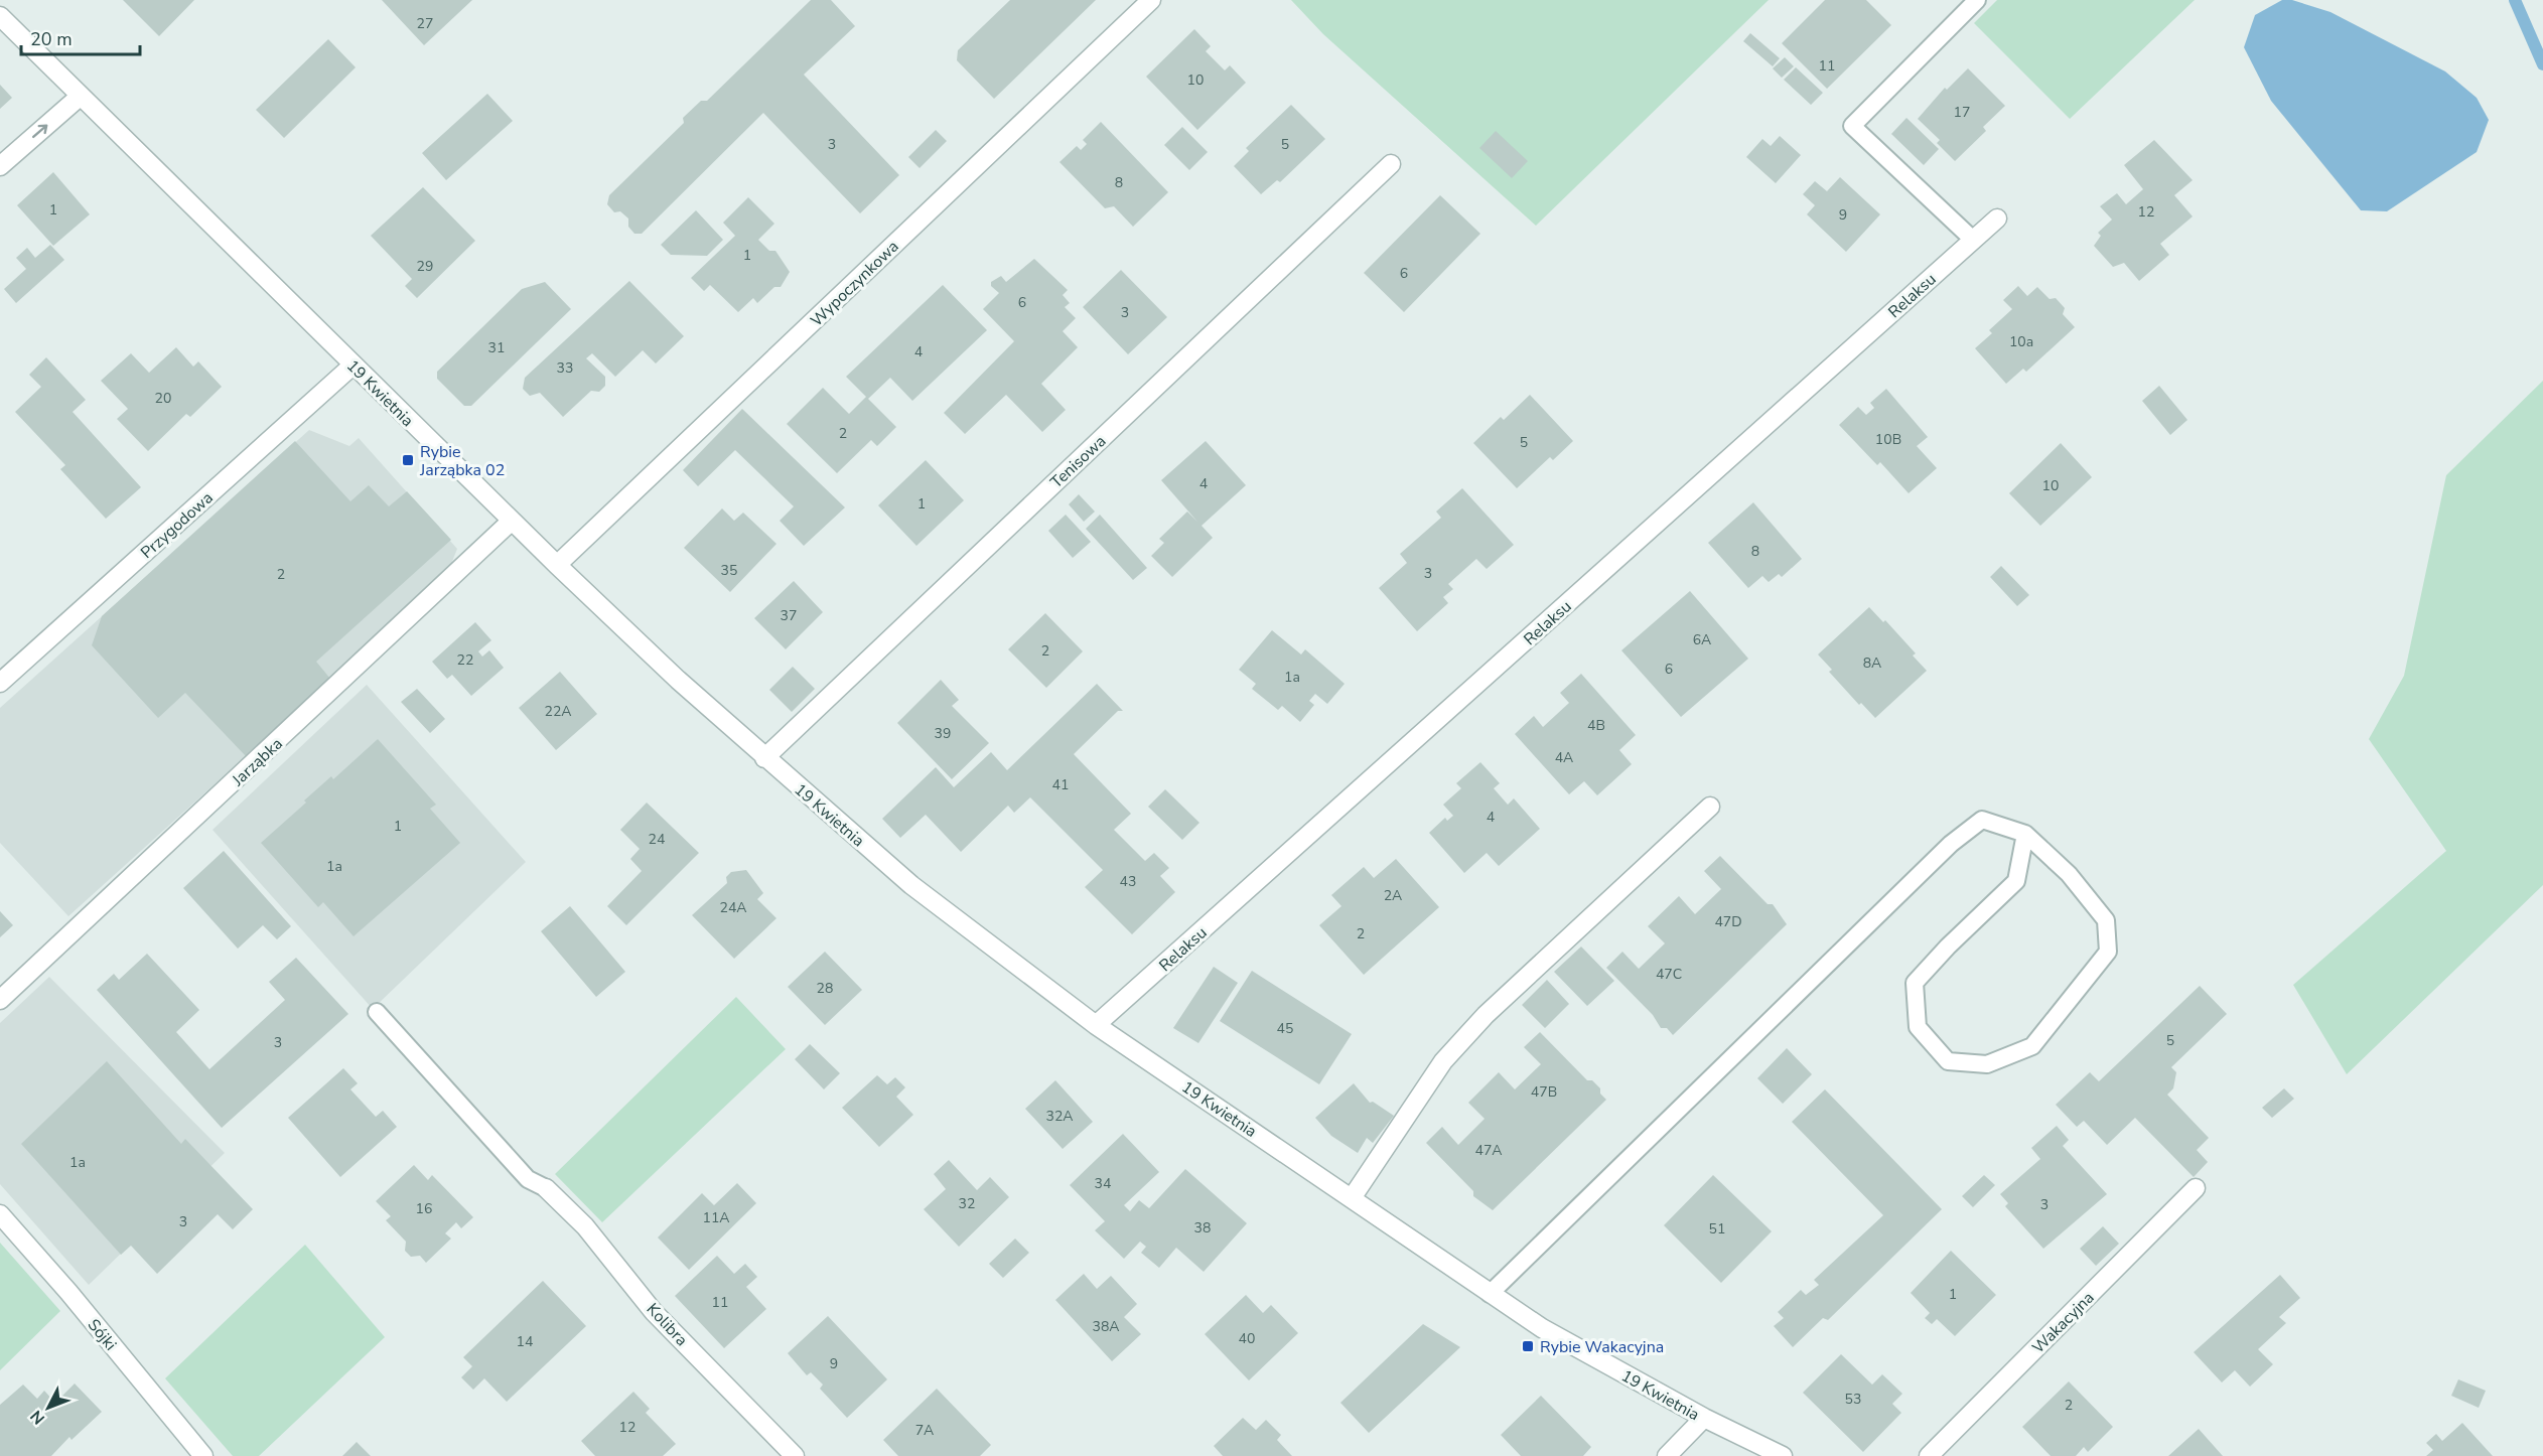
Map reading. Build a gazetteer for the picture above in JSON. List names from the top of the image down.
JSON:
{
  "streets": {
    "street": [
      "Wypoczynkowa",
      "Relaksu",
      "19 Kwietnia",
      "Tenisowa",
      "Przygodowa",
      "Jarząbka",
      "Wakacyjna",
      "Kolibra",
      "Sójki"
    ]
  },
  "crossings": [
    ["Wypoczynkowa", "19 Kwietnia"],
    ["Relaksu", "19 Kwietnia"],
    ["19 Kwietnia", "Tenisowa"],
    ["19 Kwietnia", "Przygodowa"],
    ["19 Kwietnia", "Jarząbka"]
  ],
  "places": {
    "transit": ["Rybie Jarząbka 02", "Rybie Wakacyjna"]
  },
  "house_numbers": [
    "27",
    "11",
    "10",
    "17",
    "3",
    "5",
    "8",
    "1",
    "12",
    "9",
    "1",
    "29",
    "6",
    "6",
    "3",
    "10a",
    "31",
    "4",
    "33",
    "20",
    "2",
    "10B",
    "5",
    "4",
    "10",
    "1",
    "8",
    "35",
    "3",
    "2",
    "37",
    "6A",
    "2",
    "22",
    "8A",
    "6",
    "1a",
    "22A",
    "4B",
    "39",
    "4A",
    "41",
    "4",
    "1",
    "24",
    "1a",
    "43",
    "2A",
    "24A",
    "47D",
    "2",
    "47C",
    "28",
    "45",
    "5",
    "3",
    "47B",
    "32A",
    "47A",
    "1a",
    "34",
    "32",
    "3",
    "16",
    "11A",
    "3",
    "38",
    "51",
    "1",
    "11",
    "38A",
    "40",
    "14",
    "9",
    "53",
    "2",
    "12",
    "7A"
  ],
  "scale_bar": "20 m",
  "north": "bottom left"
}
